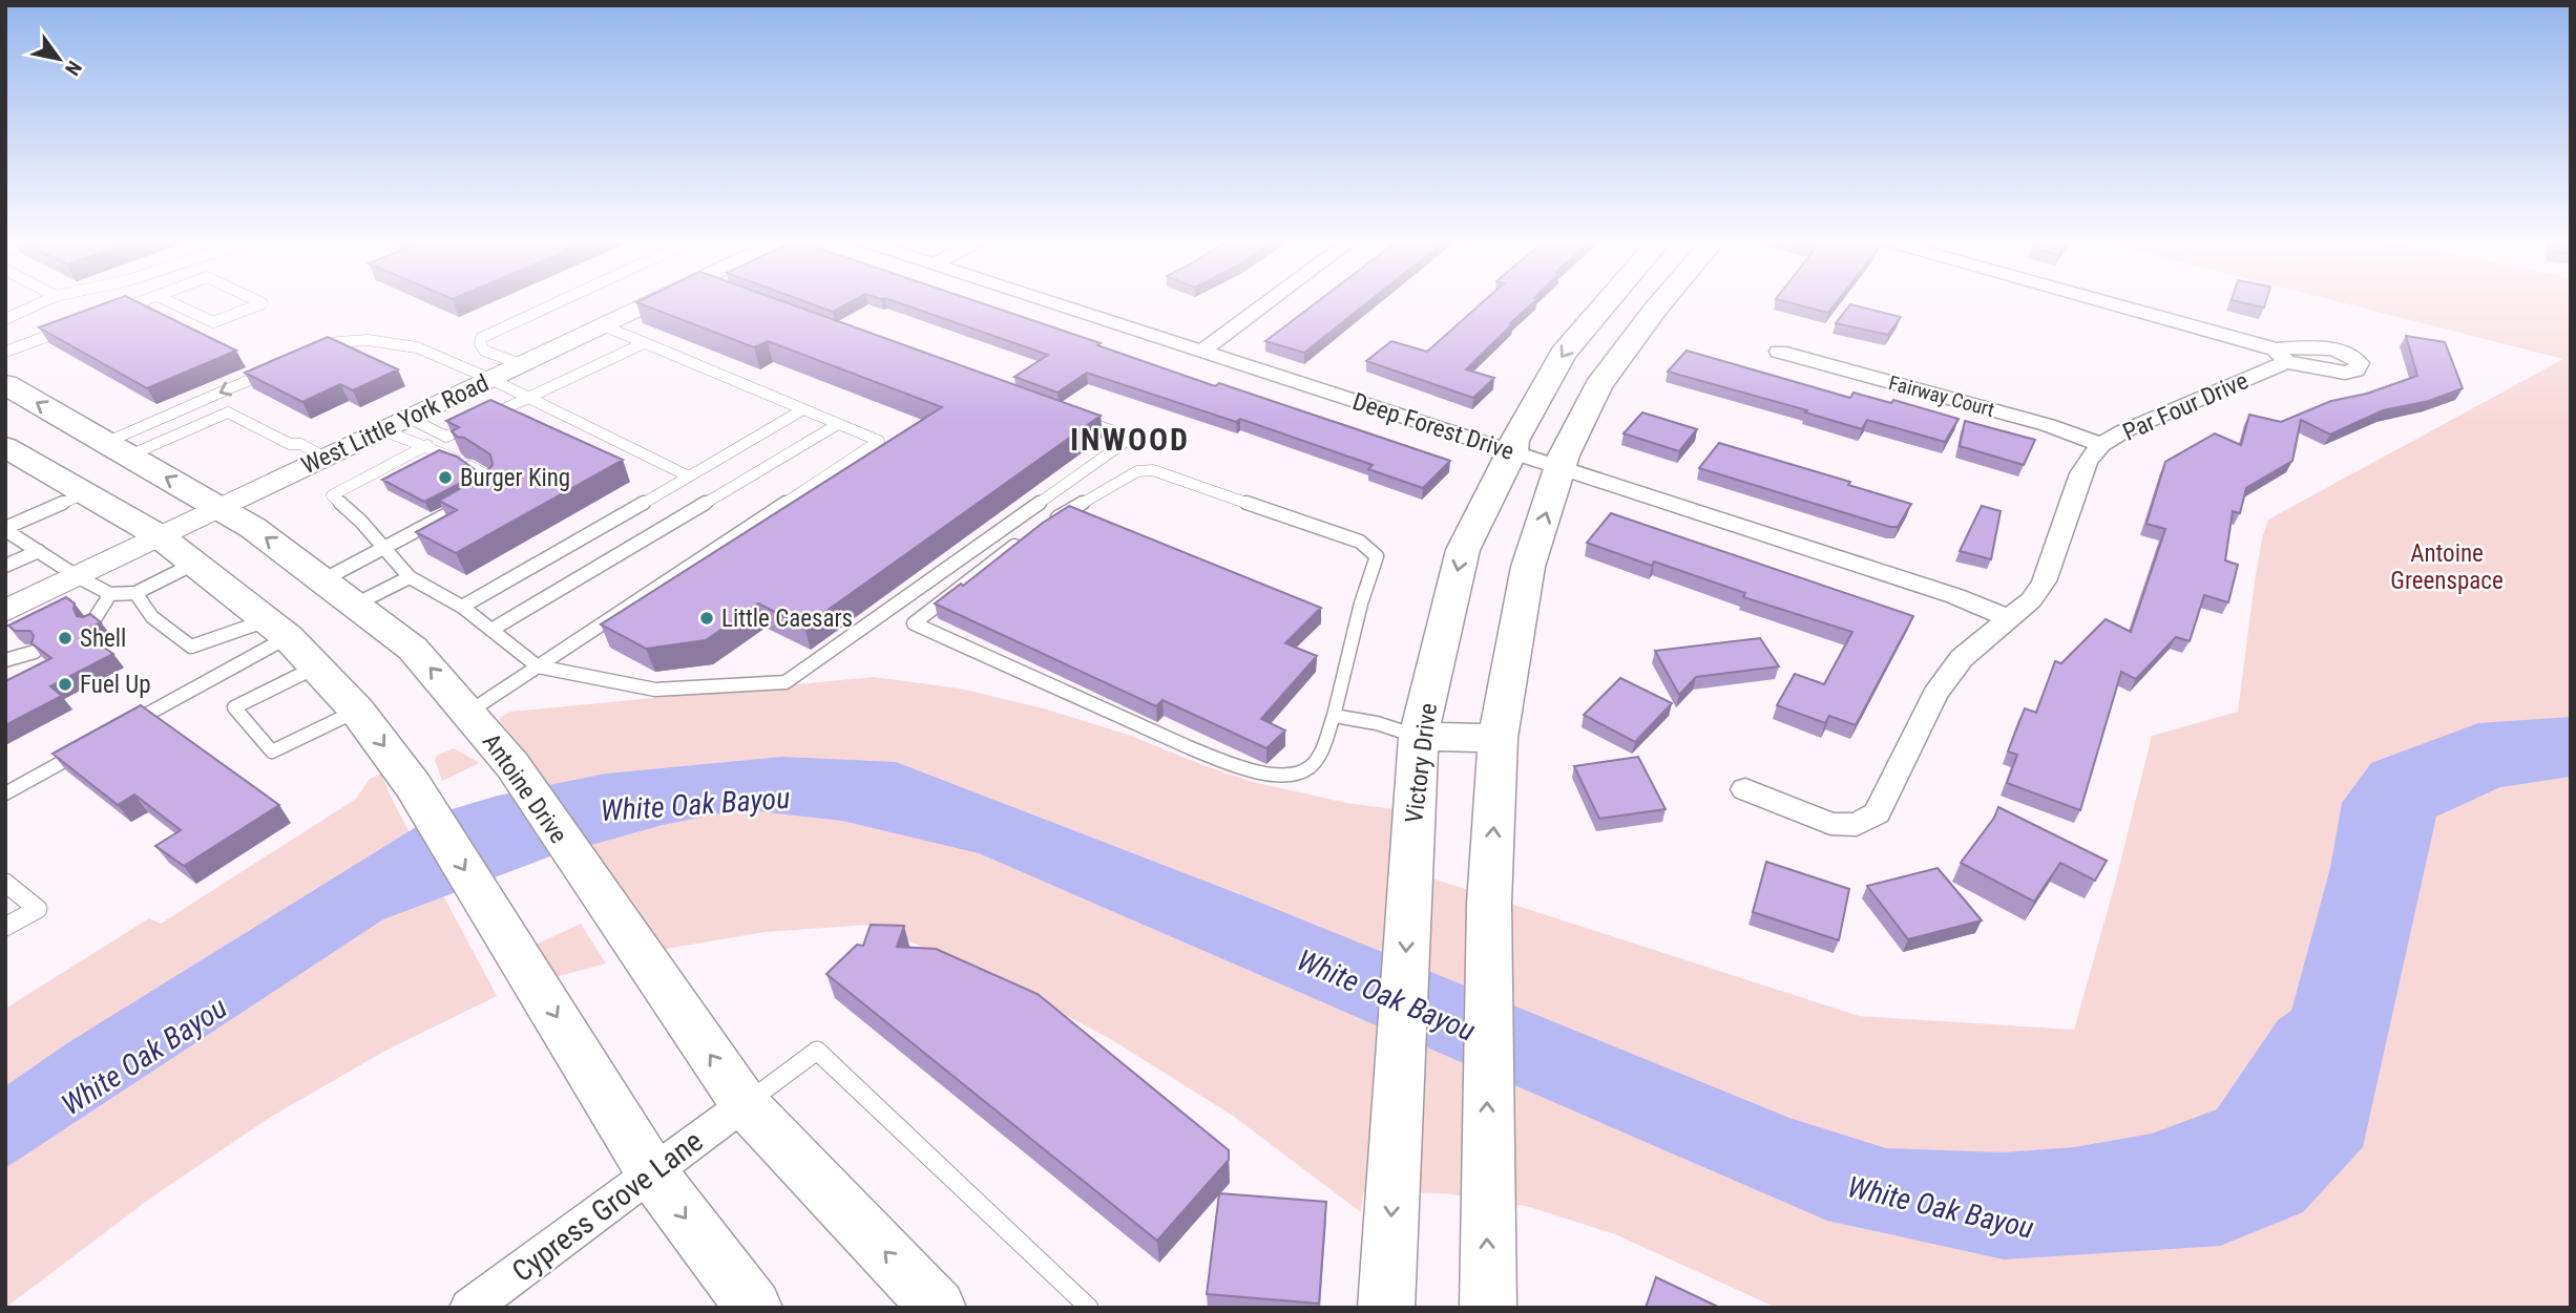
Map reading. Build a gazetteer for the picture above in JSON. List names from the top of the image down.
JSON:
{
  "streets": {
    "main road": ["Victory Drive", "Antoine Drive"],
    "street": [
      "Fairway Court",
      "Par Four Drive",
      "West Little York Road",
      "Deep Forest Drive",
      "Cypress Grove Lane"
    ]
  },
  "crossings": [
    ["Fairway Court", "Par Four Drive"],
    ["Par Four Drive", "Deep Forest Drive"],
    ["West Little York Road", "Antoine Drive"],
    ["Deep Forest Drive", "Victory Drive"],
    ["Antoine Drive", "Cypress Grove Lane"]
  ],
  "districts": ["INWOOD"],
  "water": ["White Oak Bayou"],
  "parks": ["Antoine Greenspace"],
  "places": [
    "Burger King",
    "Little Caesars",
    "Shell",
    "Fuel Up"
  ],
  "north": "bottom right"
}
